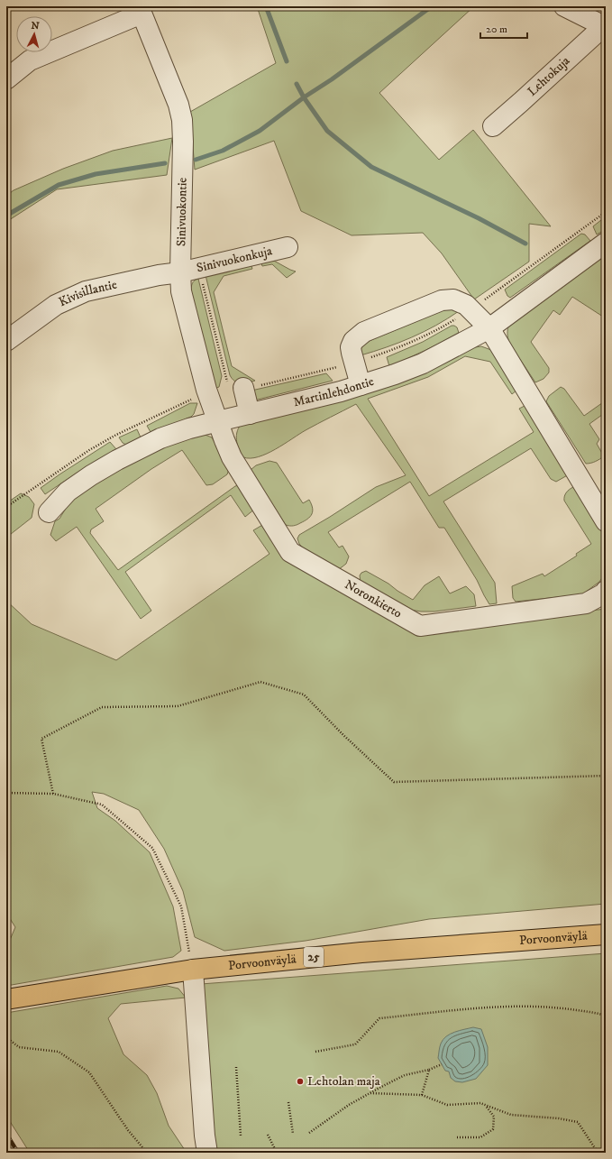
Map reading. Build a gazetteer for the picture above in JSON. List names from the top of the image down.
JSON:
{
  "streets": {
    "highway": ["Porvoonväylä", "25"],
    "street": [
      "Lehtokuja",
      "Sinivuokontie",
      "Sinivuokonkuja",
      "Kivisillantie",
      "Martinlehdontie",
      "Noronkierto"
    ]
  },
  "crossings": [
    ["Sinivuokontie", "Sinivuokonkuja"],
    ["Sinivuokontie", "Kivisillantie"],
    ["Sinivuokontie", "Martinlehdontie"],
    ["Sinivuokontie", "Noronkierto"],
    ["Sinivuokonkuja", "Kivisillantie"],
    ["Martinlehdontie", "Noronkierto"]
  ],
  "places": ["Lehtolan maja"],
  "scale_bar": "20 m",
  "north": "top"
}
